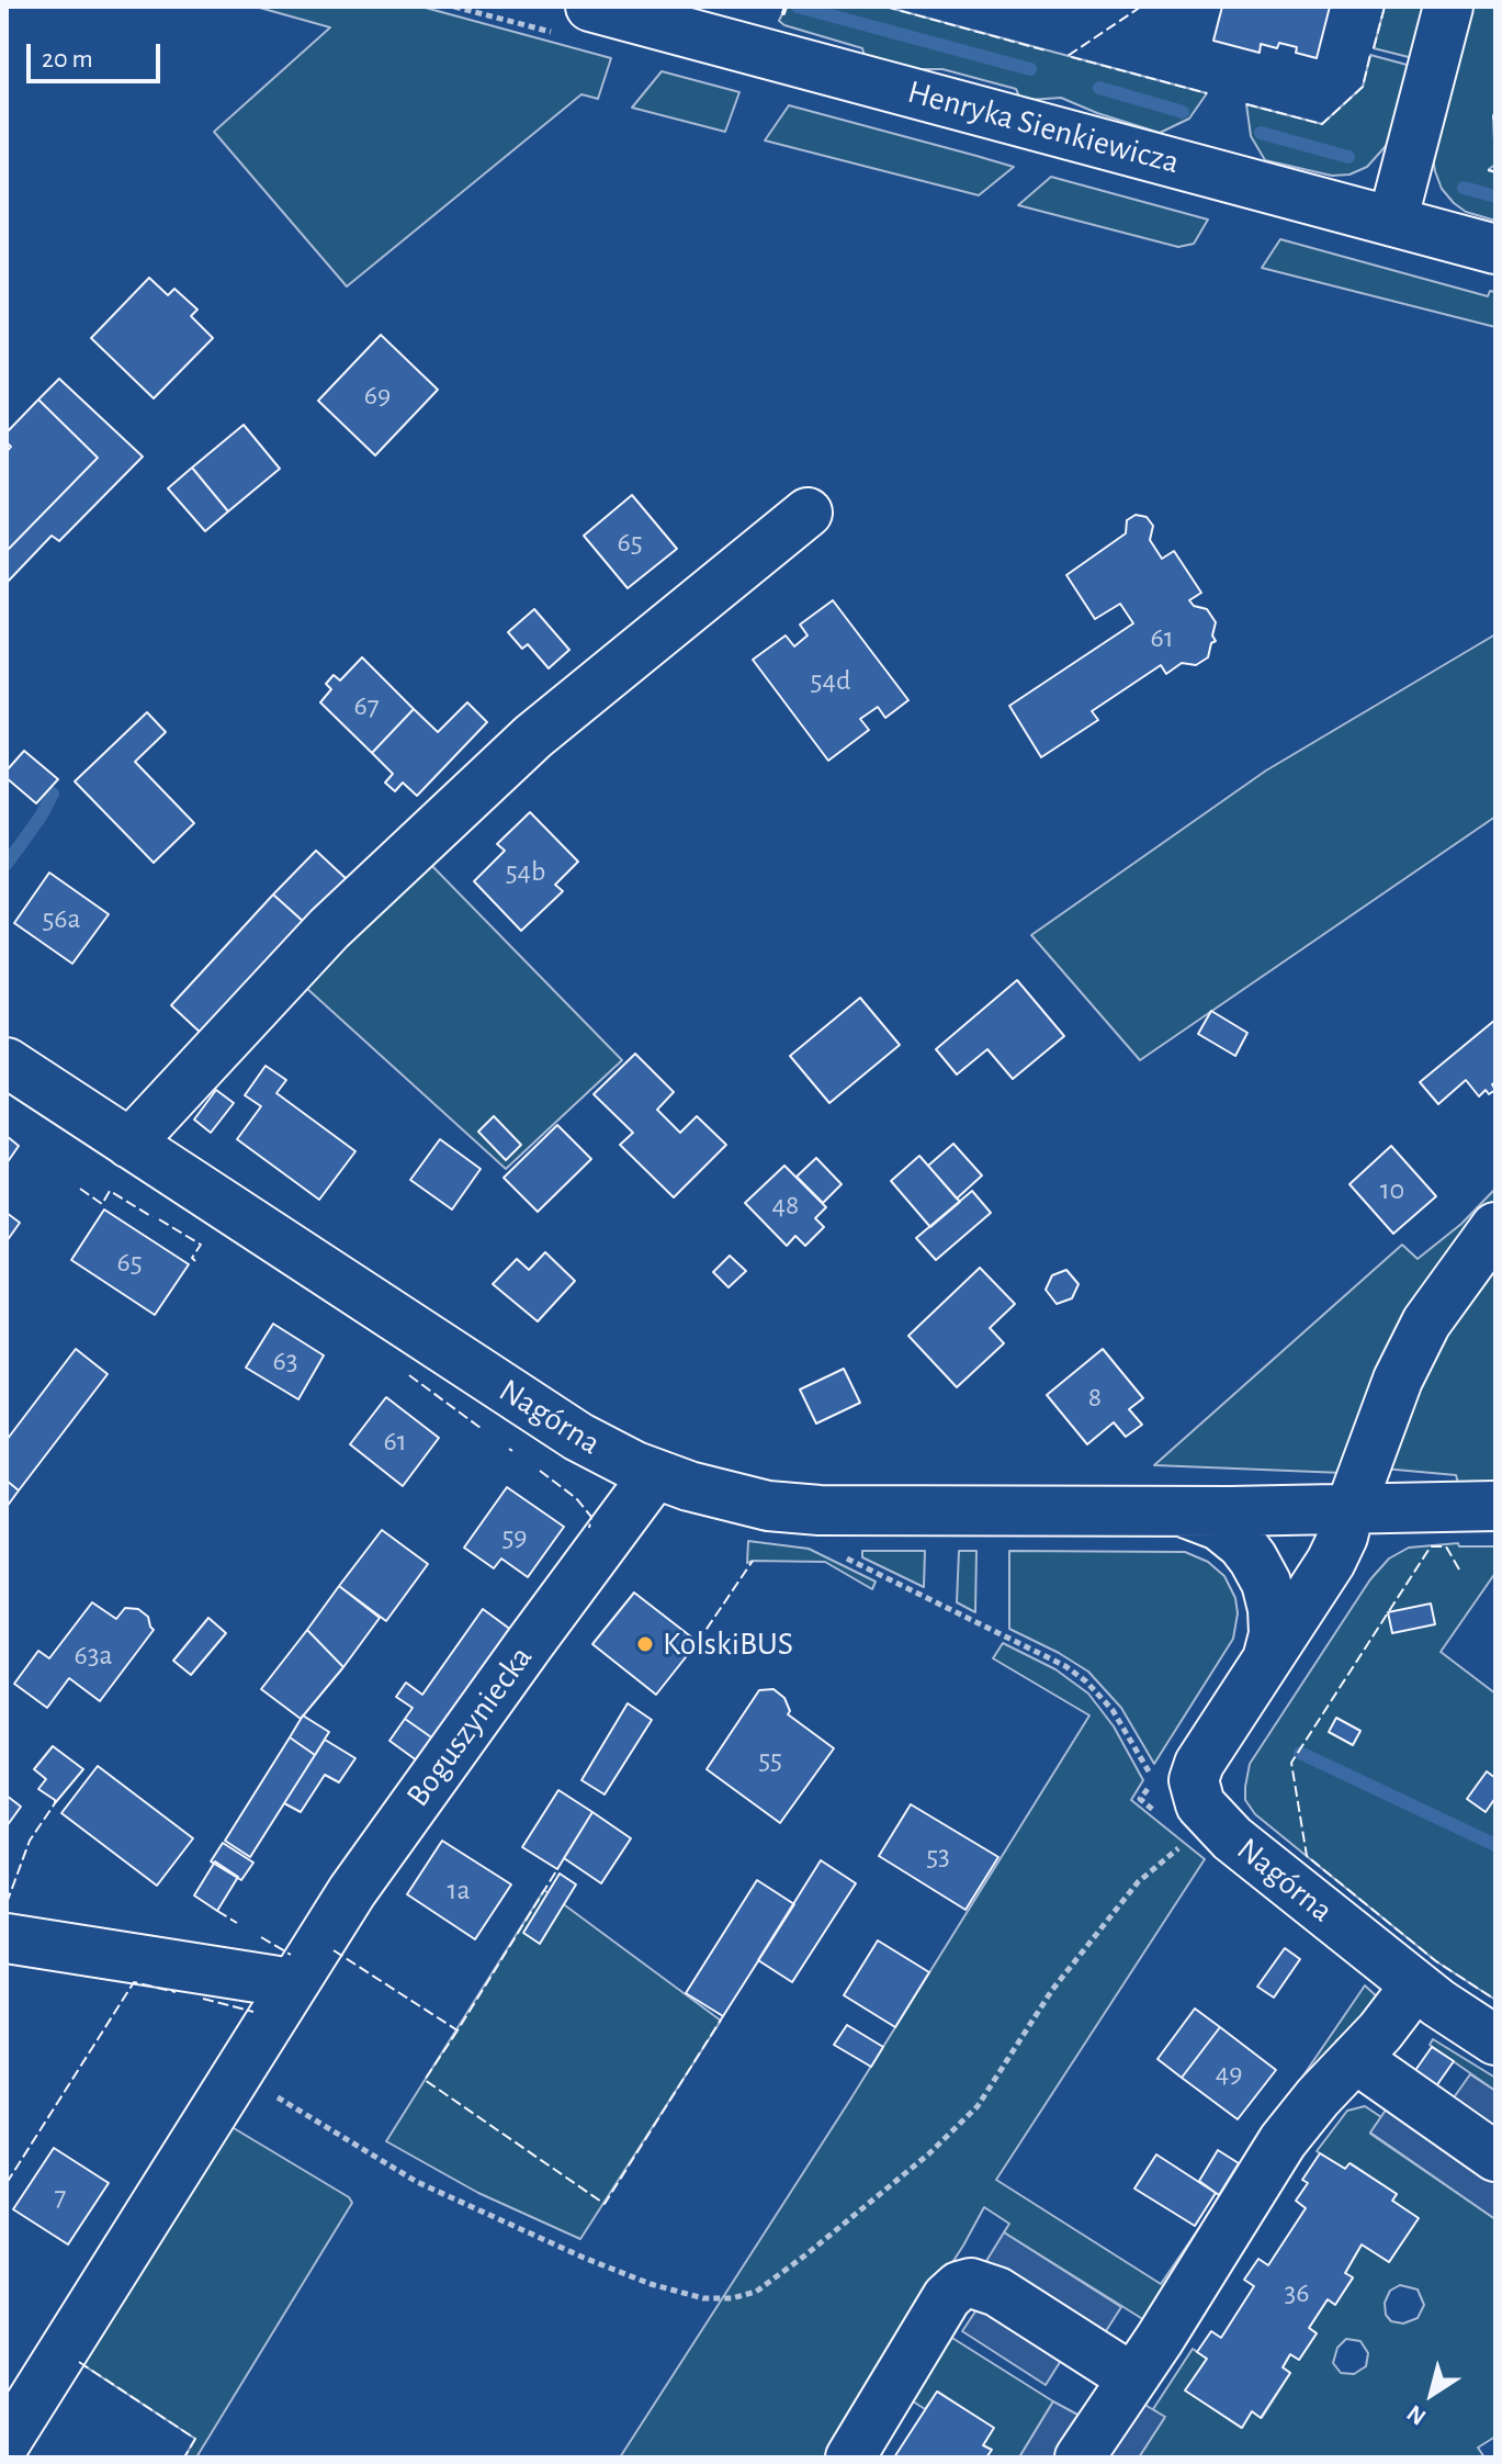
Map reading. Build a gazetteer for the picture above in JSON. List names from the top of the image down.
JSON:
{
  "streets": {
    "street": ["Henryka Sienkiewicza", "Nagórna", "Boguszyniecka"]
  },
  "crossings": [
    ["Nagórna", "Boguszyniecka"]
  ],
  "places": ["KolskiBUS"],
  "house_numbers": [
    "69",
    "65",
    "61",
    "54d",
    "67",
    "54b",
    "56a",
    "10",
    "48",
    "65",
    "63",
    "8",
    "61",
    "59",
    "63a",
    "55",
    "53",
    "1a",
    "49",
    "7",
    "36"
  ],
  "scale_bar": "20 m",
  "north": "bottom left"
}
